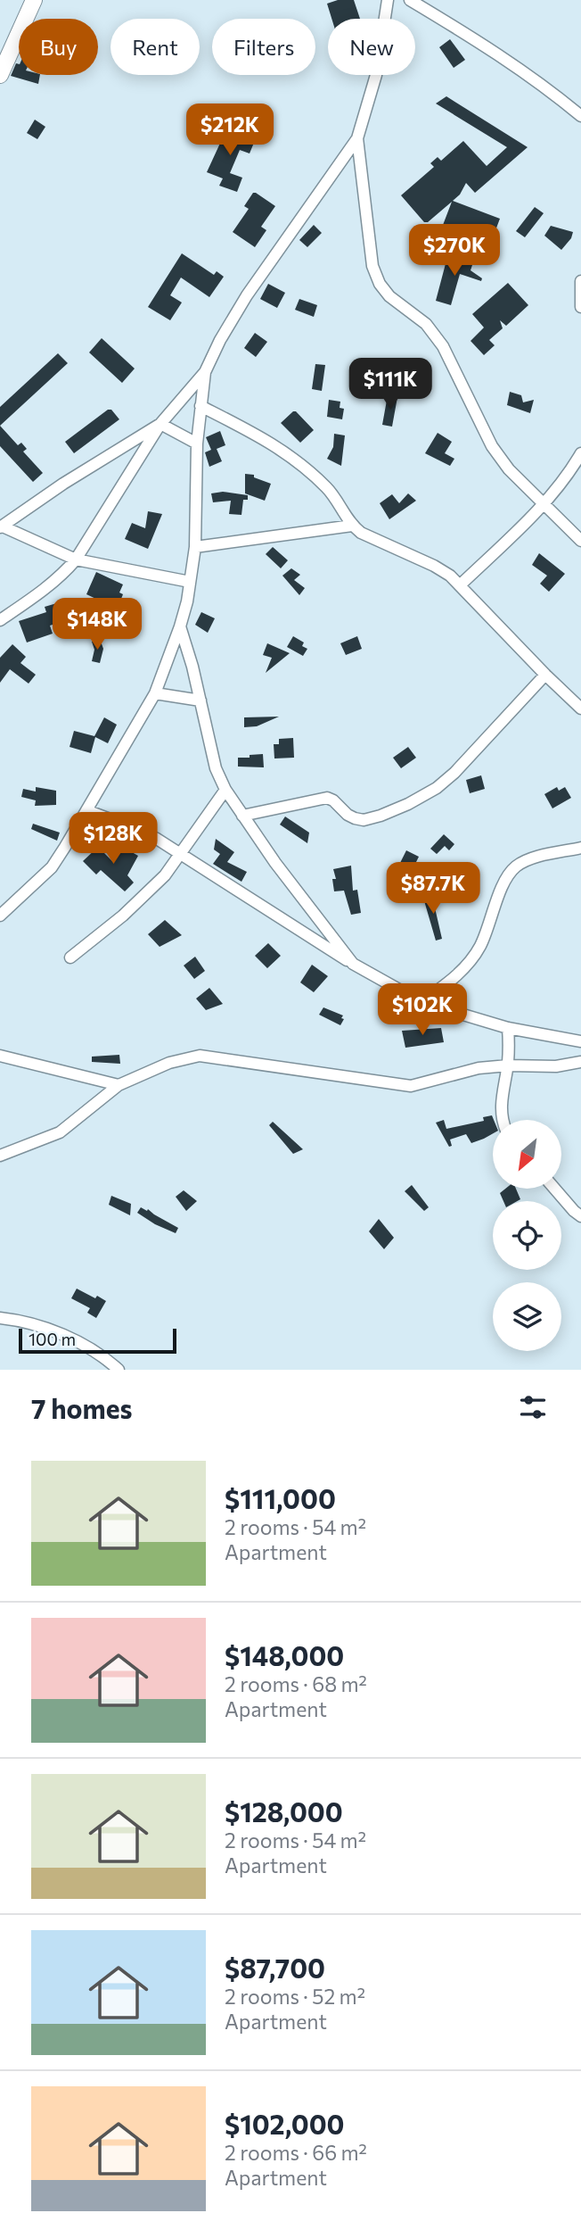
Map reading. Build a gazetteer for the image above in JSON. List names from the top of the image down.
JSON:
{
  "scale_bar": "100 m",
  "north": "bottom left",
  "page": {
    "chip": [
      "Buy",
      "Rent",
      "Filters",
      "New"
    ],
    "price": [
      "$212K",
      "$270K",
      "$111K",
      "$148K",
      "$128K",
      "$87.7K",
      "$102K"
    ],
    "scale": "100 m",
    "heading": "7 homes",
    "list": [
      {
        "name": "$111,000",
        "note": "2 rooms · 54 m² · Apartment"
      },
      {
        "name": "$148,000",
        "note": "2 rooms · 68 m² · Apartment"
      },
      {
        "name": "$128,000",
        "note": "2 rooms · 54 m² · Apartment"
      },
      {
        "name": "$87,700",
        "note": "2 rooms · 52 m² · Apartment"
      },
      {
        "name": "$102,000",
        "note": "2 rooms · 66 m² · Apartment"
      }
    ]
  }
}
